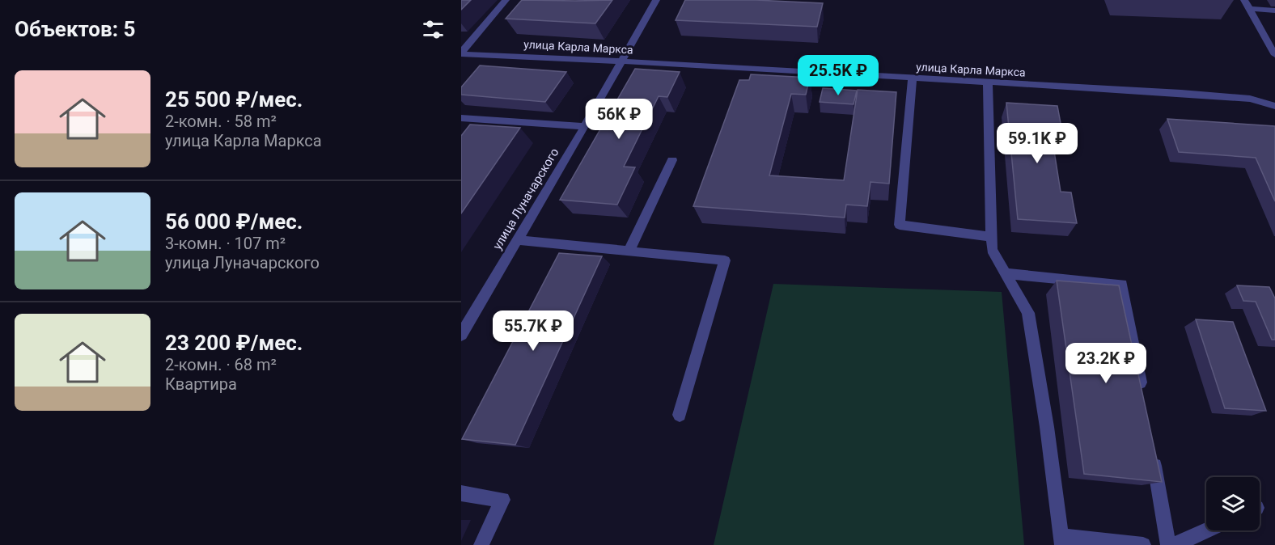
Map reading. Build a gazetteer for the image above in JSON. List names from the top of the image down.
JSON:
{
  "streets": {
    "street": ["улица Карла Маркса", "улица Луначарского"]
  },
  "crossings": [
    ["улица Карла Маркса", "улица Луначарского"]
  ],
  "page": {
    "heading": "Объектов: 5",
    "price": [
      "25.5K ₽",
      "56K ₽",
      "59.1K ₽",
      "55.7K ₽",
      "23.2K ₽"
    ],
    "list": [
      {
        "name": "25 500 ₽/мес.",
        "note": "2-комн. · 58 m² · улица Карла Маркса"
      },
      {
        "name": "56 000 ₽/мес.",
        "note": "3-комн. · 107 m² · улица Луначарского"
      },
      {
        "name": "23 200 ₽/мес.",
        "note": "2-комн. · 68 m² · Квартира"
      }
    ]
  }
}
